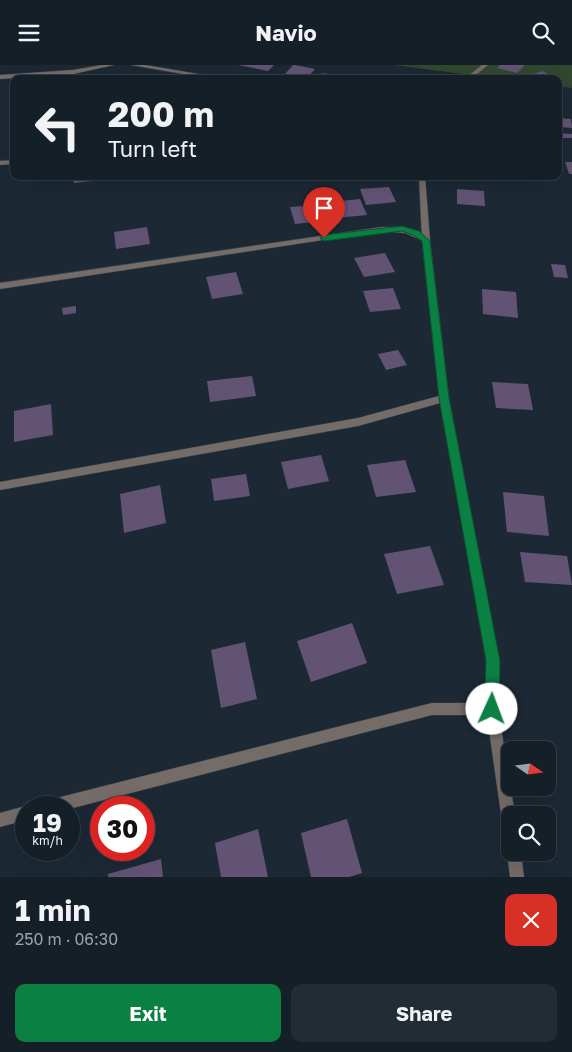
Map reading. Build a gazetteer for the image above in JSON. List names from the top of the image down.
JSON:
{
  "north": "right",
  "page": {
    "header": "Navio",
    "turn": ["200 m", "Turn left"],
    "speed": "19 km/h",
    "limit": "30",
    "heading": ["1 min", "250 m · 06:30"],
    "buttons": ["Exit", "Share"]
  }
}
